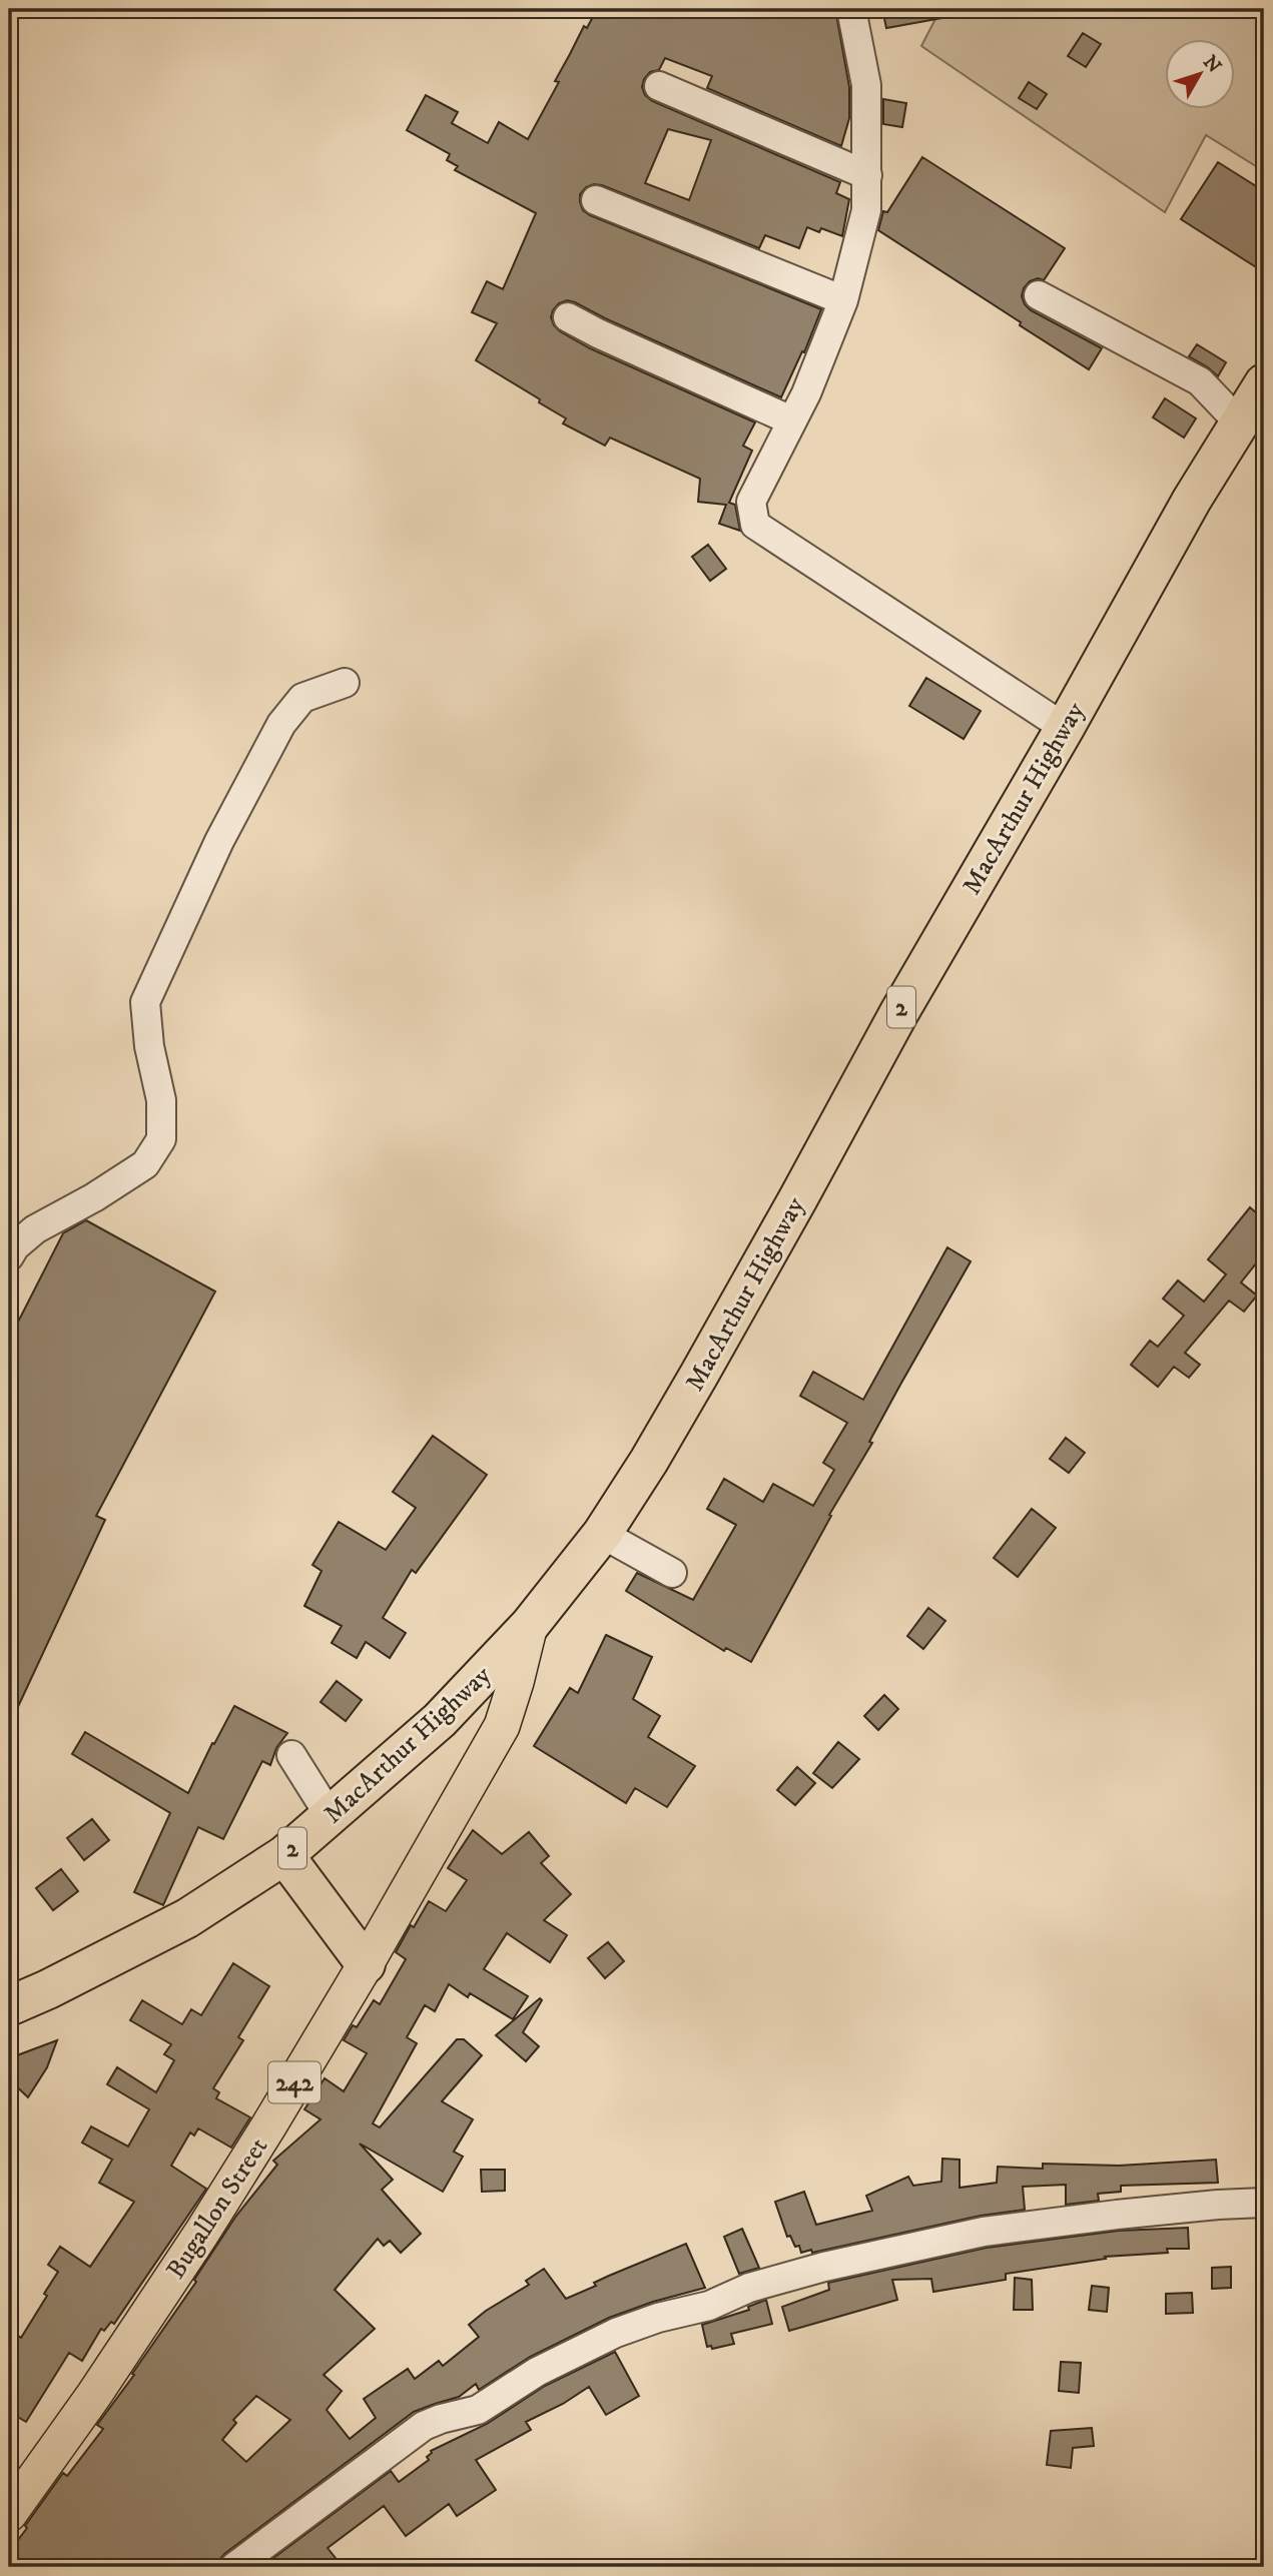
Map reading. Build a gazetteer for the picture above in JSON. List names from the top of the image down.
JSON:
{
  "streets": {
    "highway": ["MacArthur Highway", "2"],
    "main road": ["242", "Bugallon Street"]
  },
  "crossings": [
    ["MacArthur Highway", "Bugallon Street"]
  ],
  "north": "top right"
}
